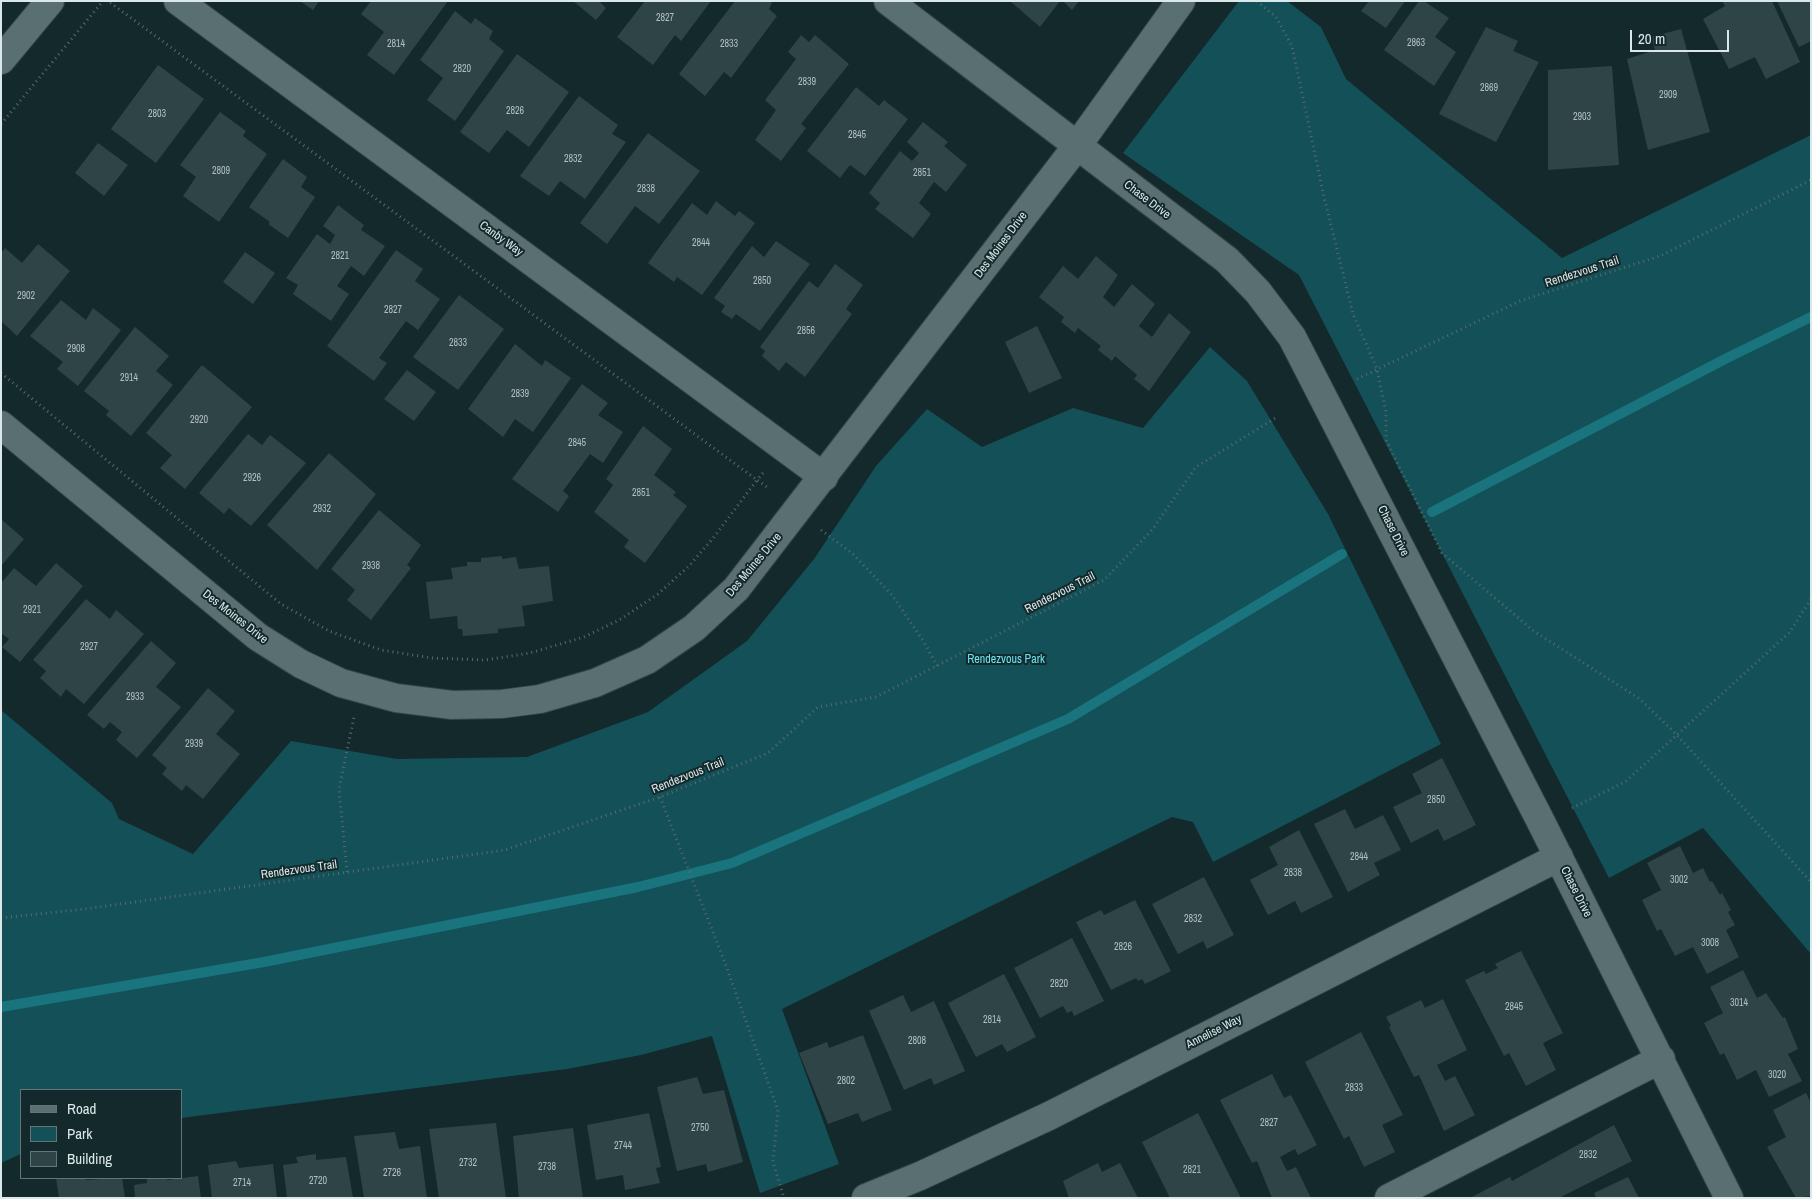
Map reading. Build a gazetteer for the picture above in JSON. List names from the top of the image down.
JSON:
{
  "streets": {
    "street": [
      "Chase Drive",
      "Canby Way",
      "Des Moines Drive",
      "Annelise Way"
    ],
    "path": ["Rendezvous Trail"]
  },
  "crossings": [
    ["Chase Drive", "Des Moines Drive"],
    ["Chase Drive", "Annelise Way"],
    ["Canby Way", "Des Moines Drive"]
  ],
  "parks": ["Rendezvous Park"],
  "house_numbers": [
    "2827",
    "2863",
    "2814",
    "2833",
    "2820",
    "2839",
    "2869",
    "2909",
    "2826",
    "2803",
    "2903",
    "2845",
    "2832",
    "2809",
    "2851",
    "2838",
    "2844",
    "2821",
    "2850",
    "2902",
    "2827",
    "2856",
    "2833",
    "2908",
    "2914",
    "2839",
    "2920",
    "2845",
    "2926",
    "2851",
    "2932",
    "2938",
    "2921",
    "2927",
    "2933",
    "2939",
    "2850",
    "2844",
    "2838",
    "3002",
    "2832",
    "3008",
    "2826",
    "2820",
    "3014",
    "2845",
    "2814",
    "2808",
    "3020",
    "2802",
    "2833",
    "2827",
    "2750",
    "2744",
    "2832",
    "2732",
    "2738",
    "2821",
    "2726",
    "2720",
    "2714"
  ],
  "legend": ["Road", "Park", "Building"],
  "scale_bar": "20 m"
}
